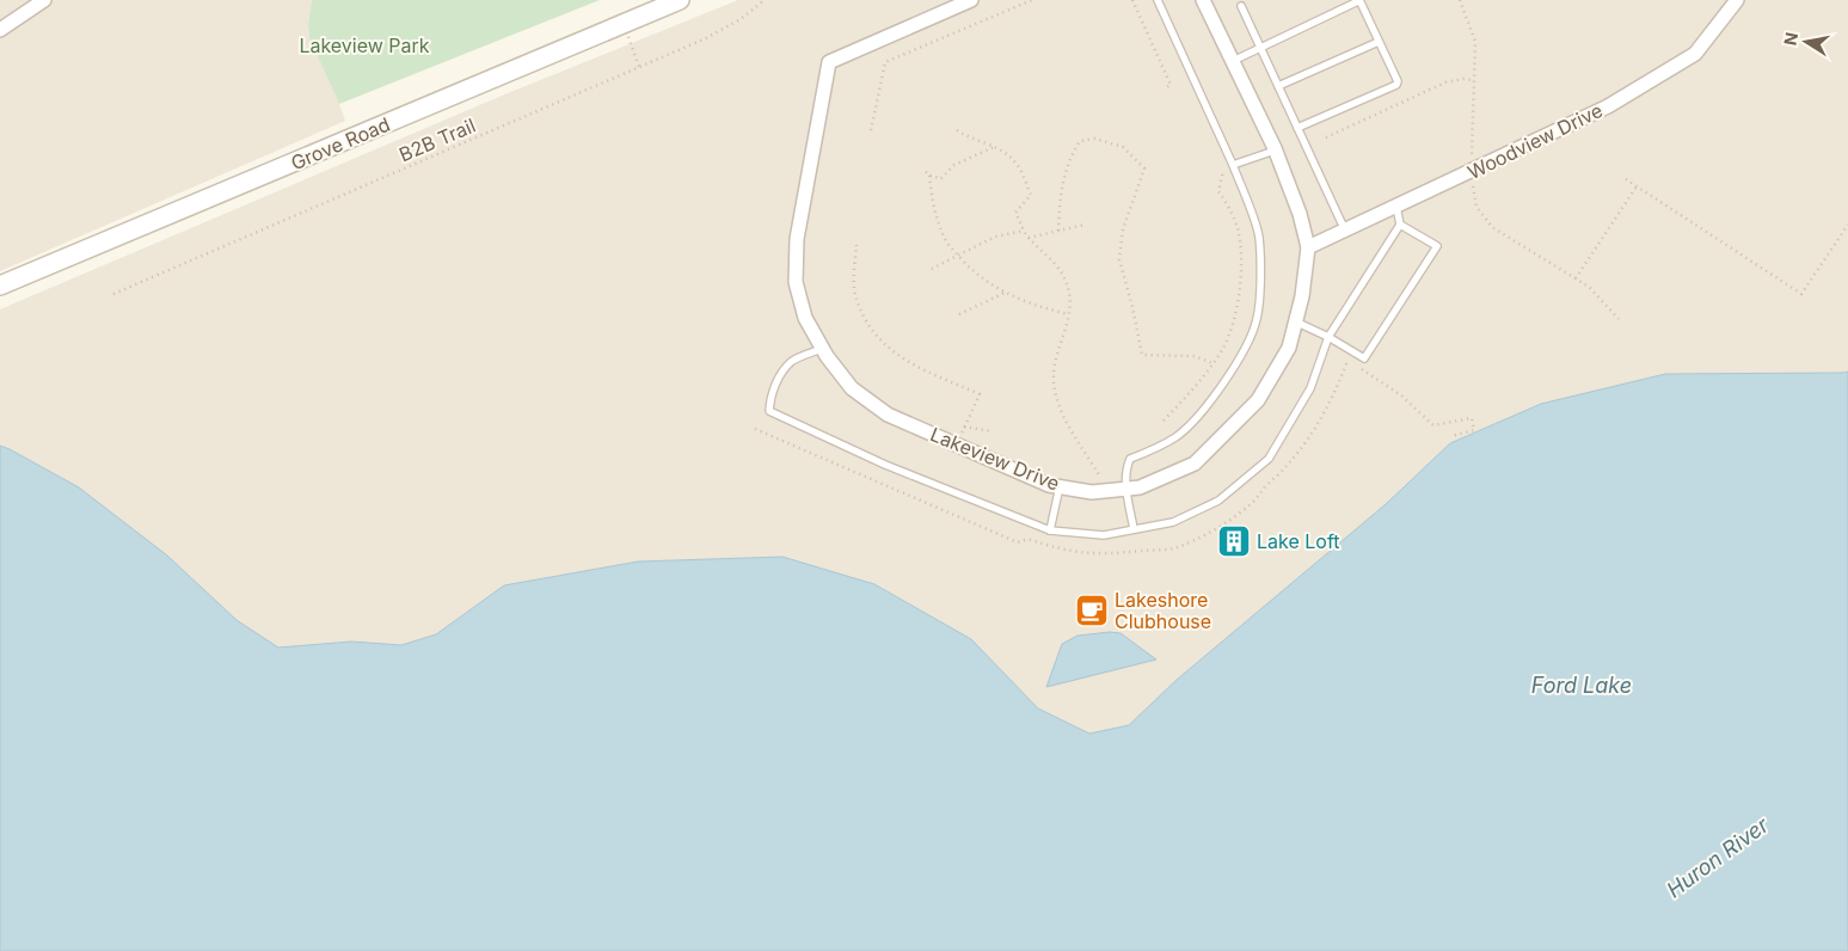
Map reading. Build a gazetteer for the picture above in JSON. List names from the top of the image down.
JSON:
{
  "streets": {
    "main road": ["Grove Road"],
    "street": ["Woodview Drive", "Lakeview Drive"],
    "path": ["B2B Trail"]
  },
  "crossings": [
    ["Woodview Drive", "Lakeview Drive"]
  ],
  "water": ["Ford Lake", "Huron River"],
  "parks": ["Lakeview Park"],
  "places": {
    "building": ["Lake Loft"],
    "cafe": ["Lakeshore Clubhouse"]
  },
  "north": "left"
}
